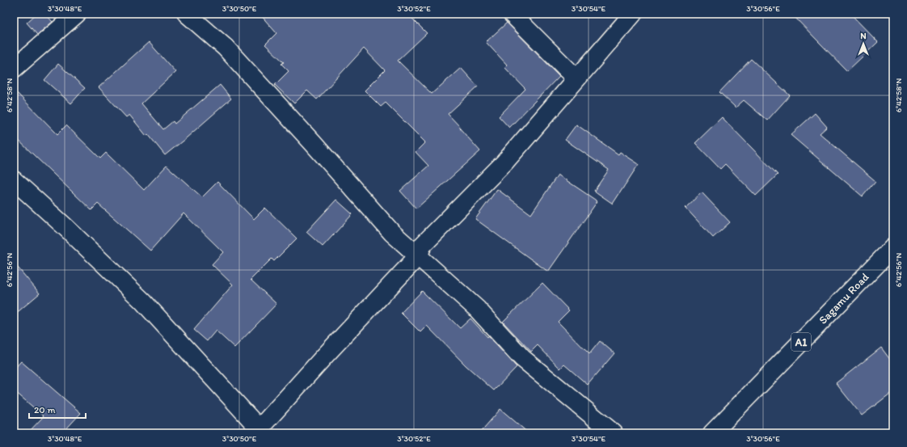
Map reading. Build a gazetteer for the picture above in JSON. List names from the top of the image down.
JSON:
{
  "streets": {
    "main road": ["Sagamu Road", "A1"]
  },
  "scale_bar": "20 m",
  "north": "top",
  "coordinates": [
    "3°30'48\"E",
    "3°30'50\"E",
    "3°30'52\"E",
    "3°30'54\"E",
    "3°30'56\"E",
    "6°42'58\"N",
    "6°42'56\"N"
  ]
}
